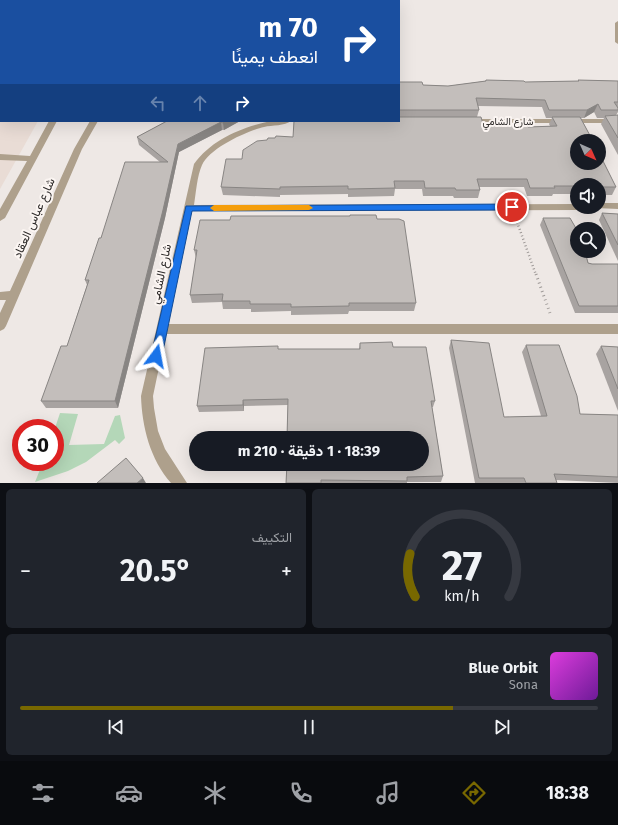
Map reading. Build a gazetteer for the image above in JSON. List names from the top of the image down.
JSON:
{
  "streets": {
    "street": ["شارع الشامي", "شارع عباس العقاد"]
  },
  "north": "bottom right",
  "page": {
    "turn": ["70 m", "انعطف يمينًا"],
    "limit": "30",
    "trip": "18:39 · 1 دقيقة · 210 m",
    "tile": "التكييف",
    "heat": ["−", "20.5°", "+"],
    "song": ["Blue Orbit", "Sona"],
    "tabs": "18:38",
    "gauge": ["27", "km/h"]
  }
}
